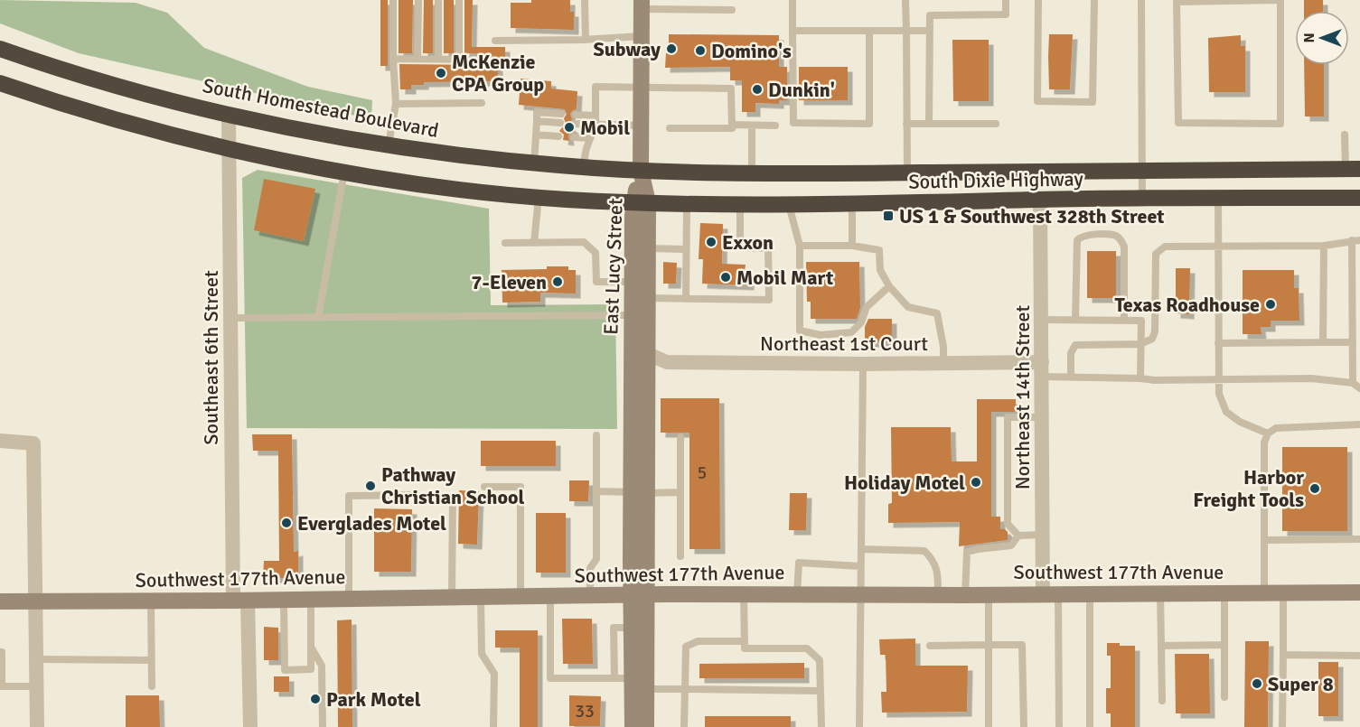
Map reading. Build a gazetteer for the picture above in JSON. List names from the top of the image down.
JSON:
{
  "streets": {
    "highway": ["South Homestead Boulevard", "South Dixie Highway"],
    "main road": ["East Lucy Street", "Southwest 177th Avenue"],
    "street": ["Northeast 1st Court", "Southeast 6th Street", "Northeast 14th Street"]
  },
  "crossings": [
    ["South Homestead Boulevard", "South Dixie Highway"],
    ["South Homestead Boulevard", "East Lucy Street"],
    ["South Homestead Boulevard", "Southeast 6th Street"],
    ["South Dixie Highway", "East Lucy Street"],
    ["South Dixie Highway", "Northeast 14th Street"],
    ["East Lucy Street", "Northeast 1st Court"],
    ["East Lucy Street", "Southwest 177th Avenue"],
    ["Northeast 1st Court", "Northeast 14th Street"],
    ["Southeast 6th Street", "Southwest 177th Avenue"],
    ["Northeast 14th Street", "Southwest 177th Avenue"]
  ],
  "places": {
    "other": [
      "Subway",
      "Domino's",
      "McKenzie CPA Group",
      "Dunkin'",
      "Mobil",
      "Exxon",
      "Mobil Mart",
      "7-Eleven",
      "Texas Roadhouse",
      "Holiday Motel",
      "Pathway Christian School",
      "Harbor Freight Tools",
      "Everglades Motel",
      "Super 8",
      "Park Motel"
    ],
    "transit": ["US 1 & Southwest 328th Street"]
  },
  "house_numbers": ["5", "33"],
  "north": "left"
}
